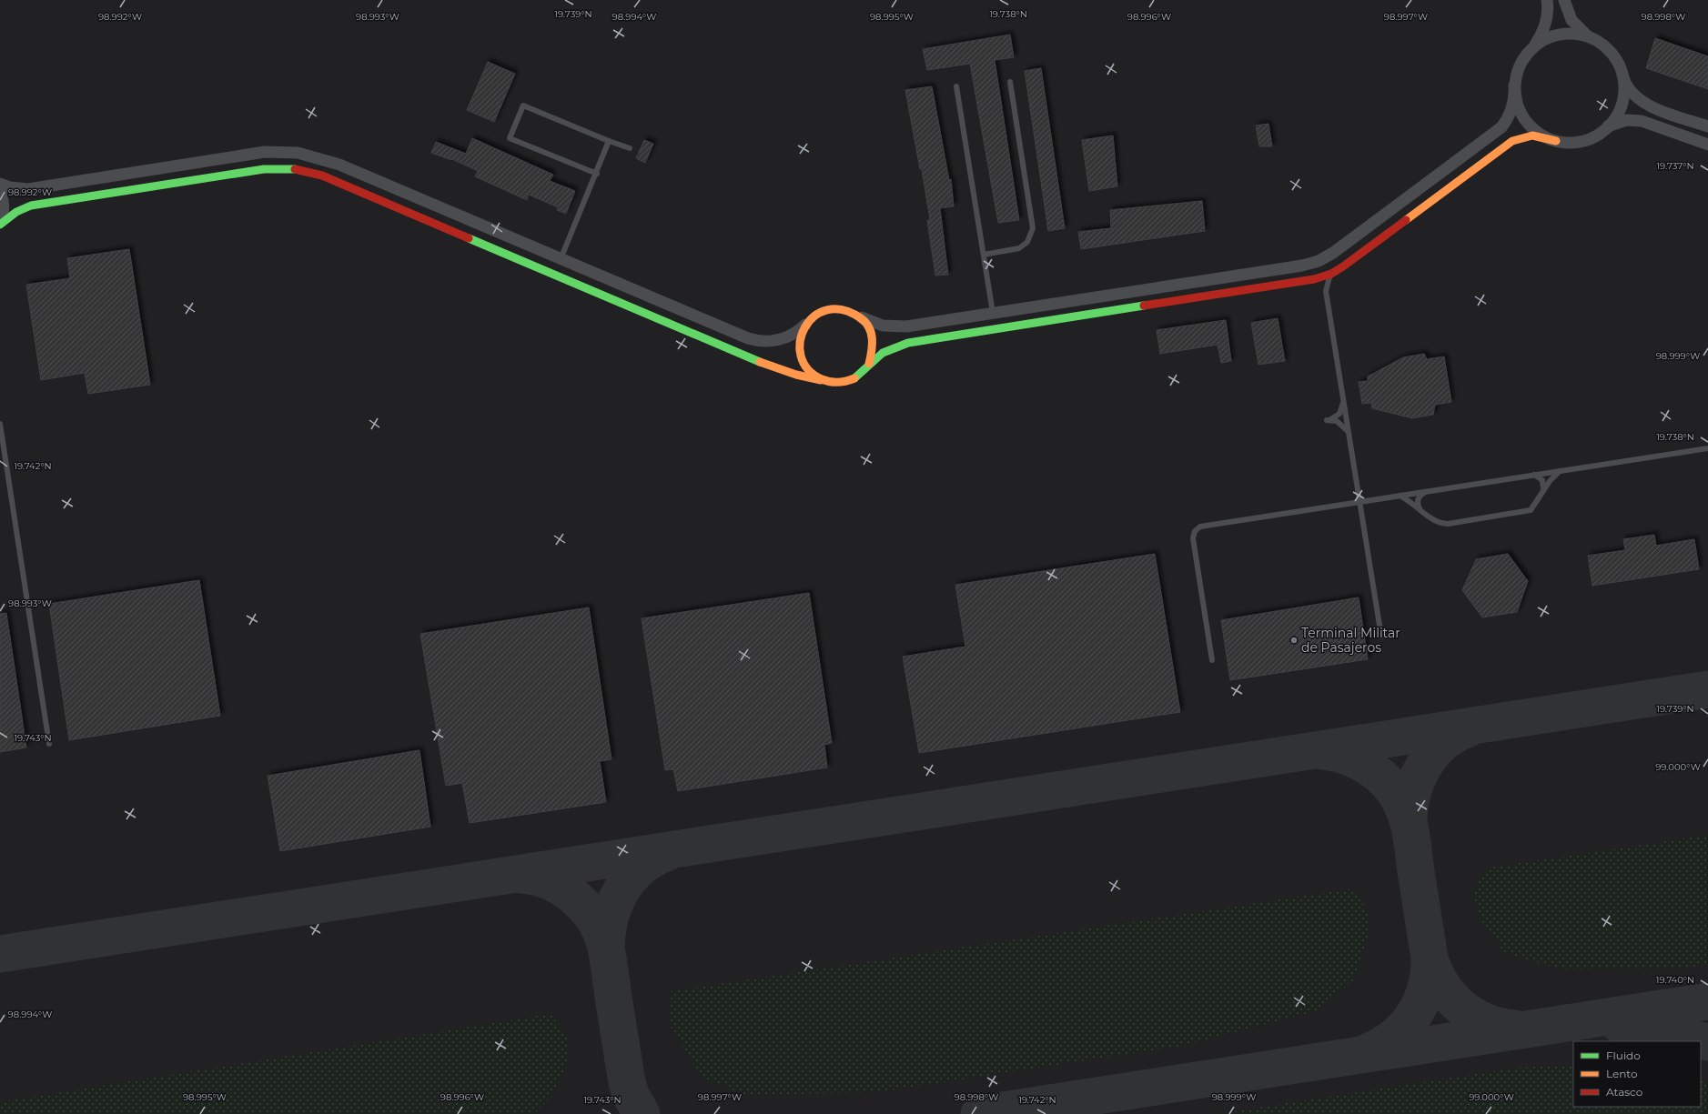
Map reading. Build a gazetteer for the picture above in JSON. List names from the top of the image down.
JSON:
{
  "places": ["Terminal Militar de Pasajeros"],
  "legend": ["Fluido", "Lento", "Atasco"],
  "coordinates": [
    "19.739°N",
    "19.738°N",
    "98.992°W",
    "98.993°W",
    "98.994°W",
    "98.995°W",
    "98.996°W",
    "98.997°W",
    "98.998°W",
    "19.737°N",
    "98.999°W",
    "19.742°N",
    "19.743°N",
    "99.000°W",
    "19.740°N"
  ]
}
